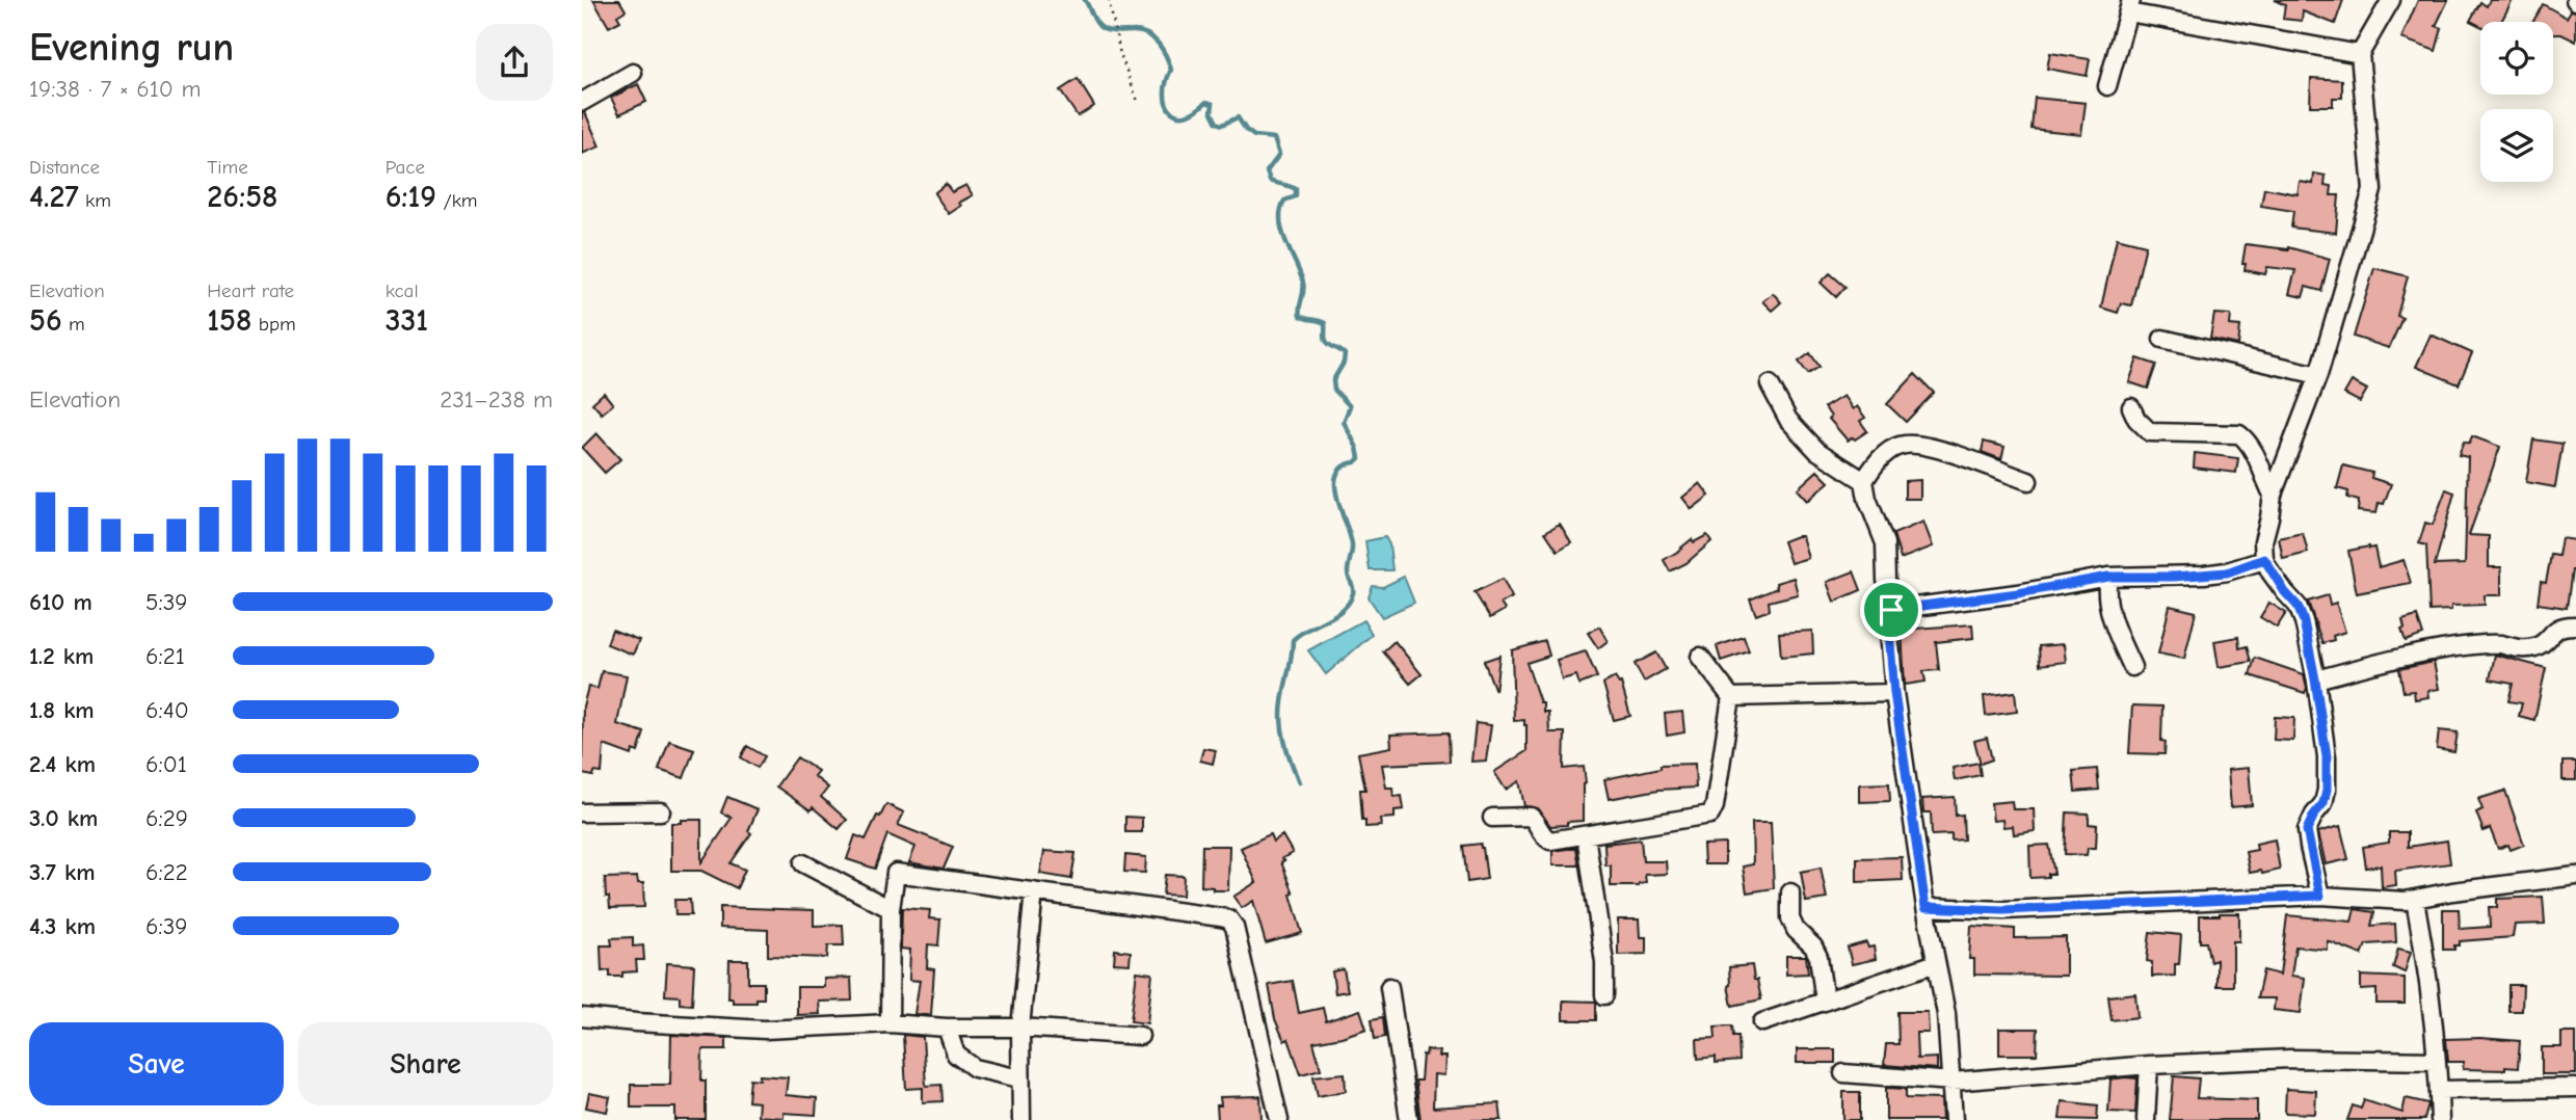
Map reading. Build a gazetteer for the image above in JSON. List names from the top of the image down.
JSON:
{
  "page": {
    "heading": ["Evening run", "19:38 · 7 × 610 m"],
    "stats": [
      ["Distance", "4.27 km"],
      ["Time", "26:58"],
      ["Pace", "6:19 /km"],
      ["Elevation", "56 m"],
      ["Heart rate", "158 bpm"],
      ["kcal", "331"]
    ],
    "chart": ["Elevation", "231–238 m"],
    "list": [
      {
        "name": "610 m",
        "note": "5:39"
      },
      {
        "name": "1.2 km",
        "note": "6:21"
      },
      {
        "name": "1.8 km",
        "note": "6:40"
      },
      {
        "name": "2.4 km",
        "note": "6:01"
      },
      {
        "name": "3.0 km",
        "note": "6:29"
      },
      {
        "name": "3.7 km",
        "note": "6:22"
      },
      {
        "name": "4.3 km",
        "note": "6:39"
      }
    ],
    "buttons": ["Save", "Share"]
  }
}
